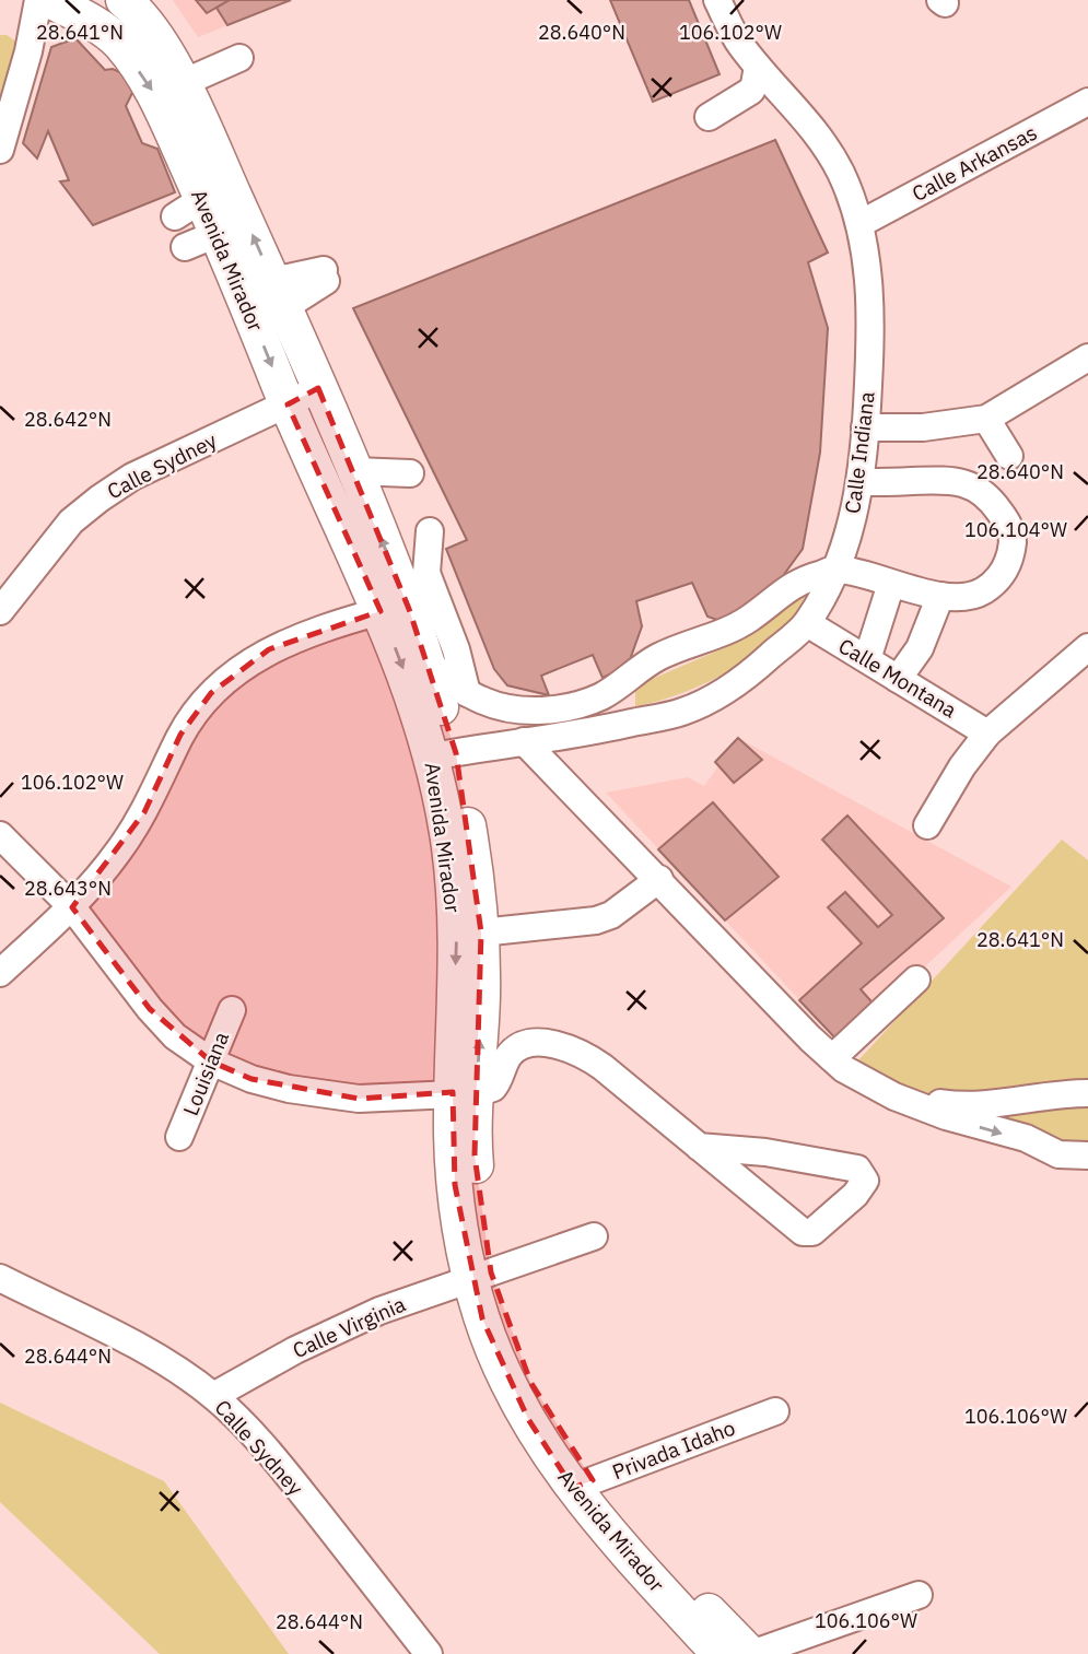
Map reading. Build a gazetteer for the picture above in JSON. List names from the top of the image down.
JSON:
{
  "streets": {
    "main road": ["Avenida Mirador"],
    "street": [
      "Calle Arkansas",
      "Calle Indiana",
      "Calle Sydney",
      "Calle Montana",
      "Louisiana",
      "Calle Virginia",
      "Privada Idaho"
    ]
  },
  "crossings": [
    ["Calle Arkansas", "Calle Indiana"],
    ["Avenida Mirador", "Calle Indiana"],
    ["Avenida Mirador", "Calle Sydney"],
    ["Avenida Mirador", "Calle Virginia"],
    ["Avenida Mirador", "Privada Idaho"],
    ["Calle Indiana", "Calle Montana"],
    ["Calle Sydney", "Calle Virginia"]
  ],
  "coordinates": [
    "28.641°N",
    "28.640°N",
    "106.102°W",
    "28.642°N",
    "106.104°W",
    "28.643°N",
    "28.644°N",
    "106.106°W"
  ]
}
